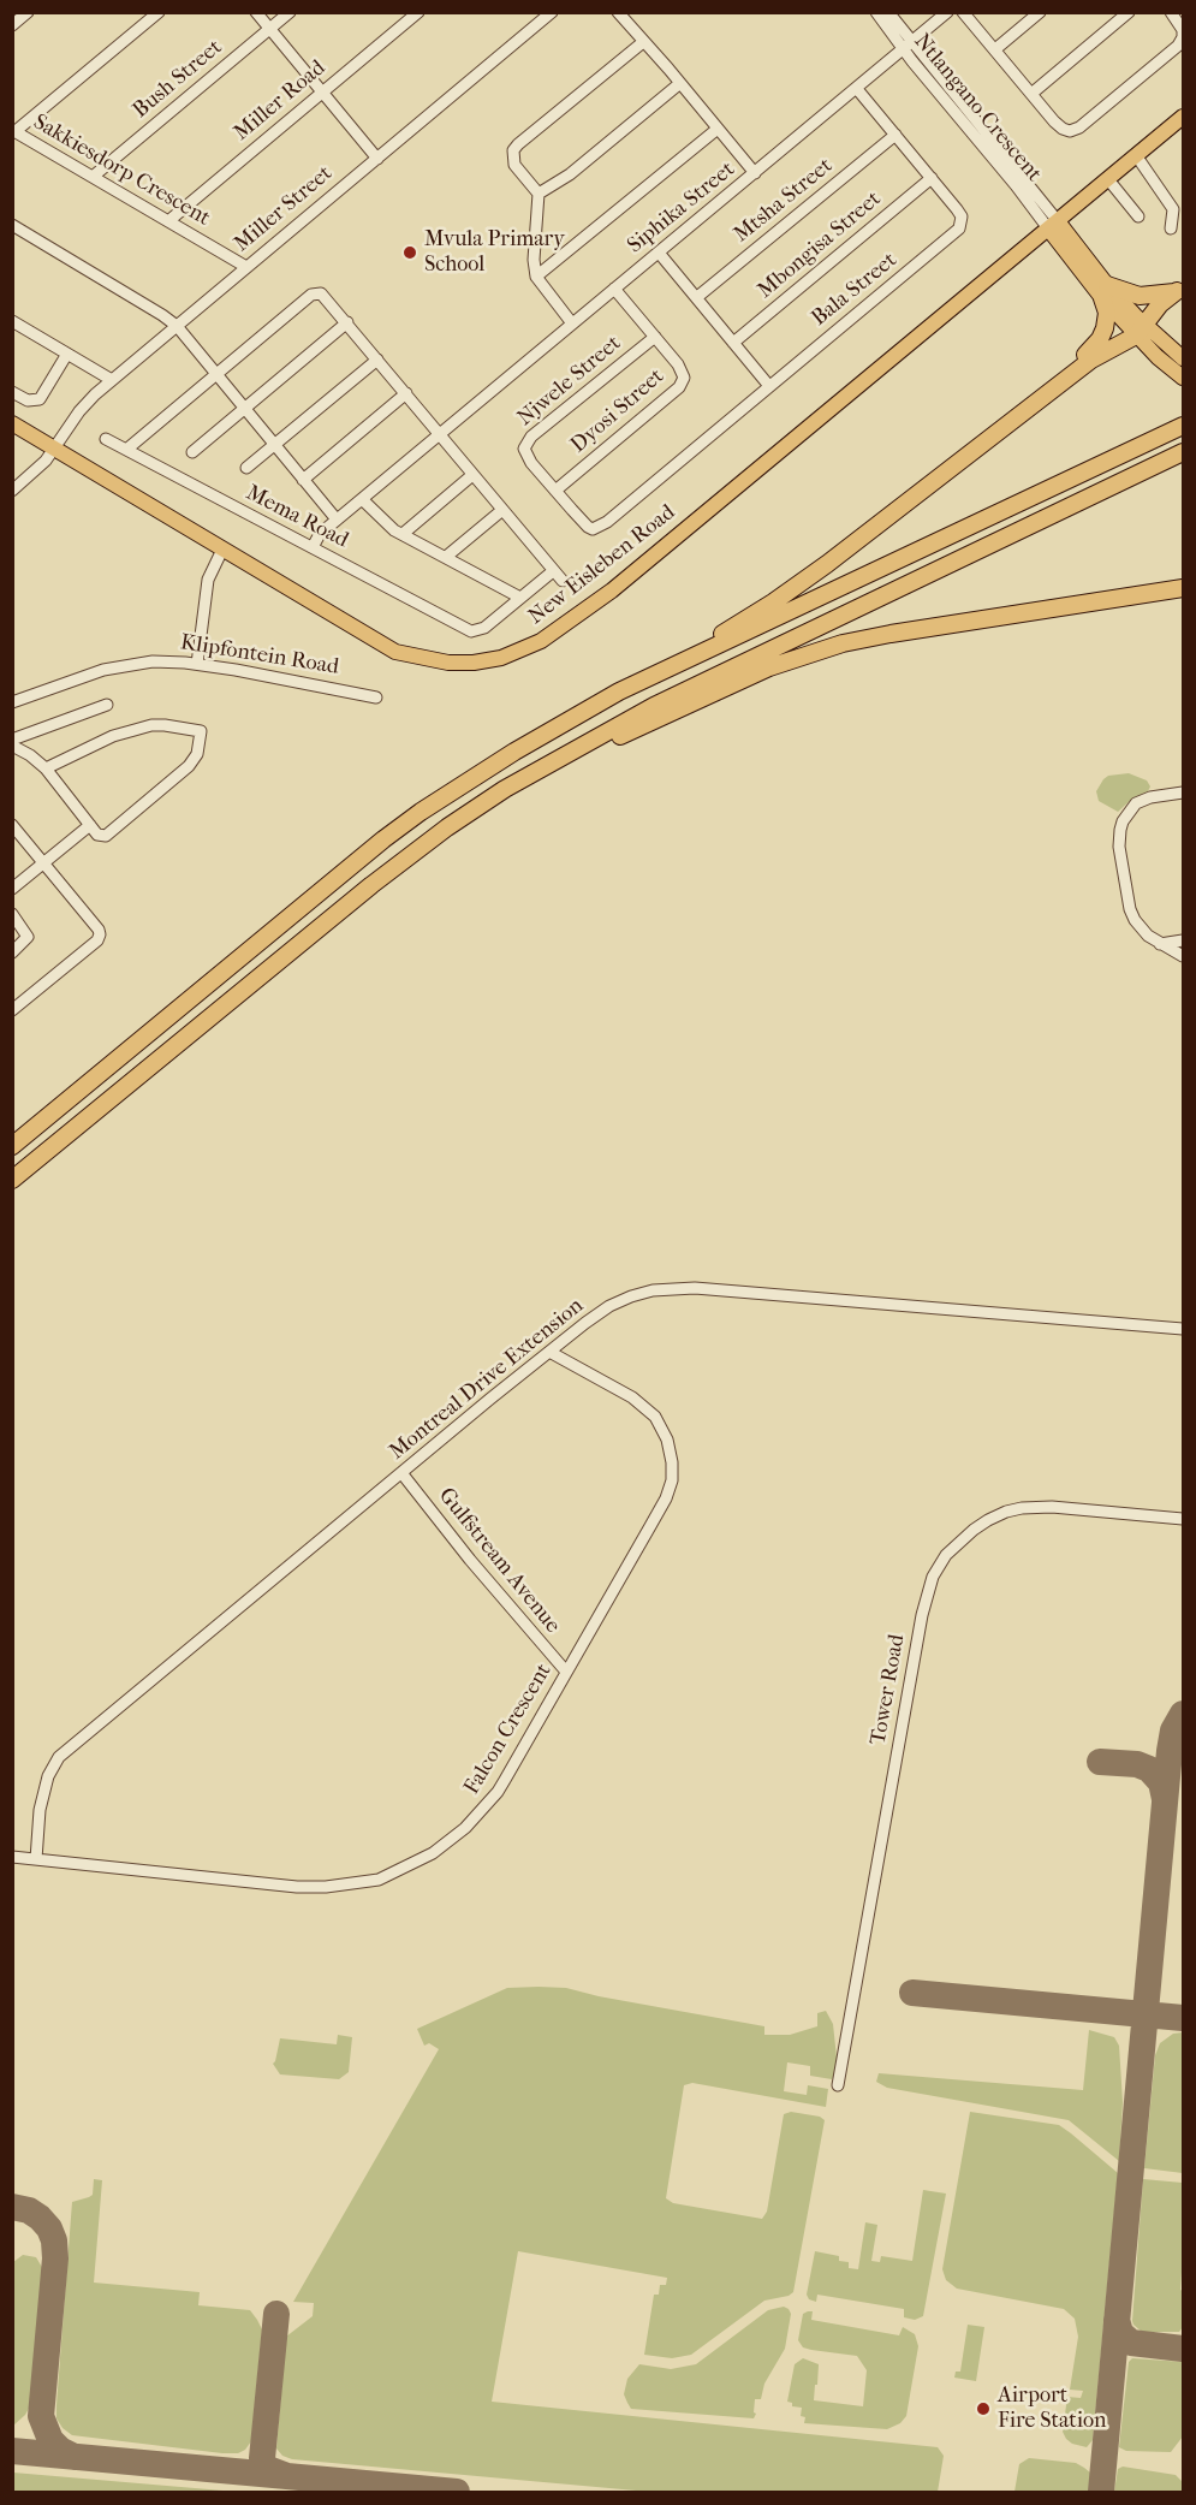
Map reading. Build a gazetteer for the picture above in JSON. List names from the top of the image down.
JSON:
{
  "streets": {
    "main road": ["New Eisleben Road"],
    "street": [
      "Bush Street",
      "Miller Road",
      "Ntlangano Crescent",
      "Sakkiesdorp Crescent",
      "Mtsha Street",
      "Siphika Street",
      "Miller Street",
      "Mbongisa Street",
      "Bala Street",
      "Njwele Street",
      "Dyosi Street",
      "Mema Road",
      "Klipfontein Road",
      "Montreal Drive Extension",
      "Gulfstream Avenue",
      "Tower Road",
      "Falcon Crescent"
    ]
  },
  "crossings": [
    ["Bush Street", "Sakkiesdorp Crescent"],
    ["Miller Road", "Sakkiesdorp Crescent"],
    ["Ntlangano Crescent", "Siphika Street"],
    ["Ntlangano Crescent", "New Eisleben Road"],
    ["Sakkiesdorp Crescent", "Miller Street"],
    ["Siphika Street", "Dyosi Street"],
    ["Siphika Street", "Mema Road"],
    ["Miller Street", "New Eisleben Road"],
    ["Mbongisa Street", "Bala Street"],
    ["Bala Street", "Njwele Street"],
    ["Njwele Street", "Dyosi Street"],
    ["Montreal Drive Extension", "Gulfstream Avenue"],
    ["Montreal Drive Extension", "Falcon Crescent"],
    ["Gulfstream Avenue", "Falcon Crescent"]
  ],
  "places": ["Mvula Primary School", "Airport Fire Station"]
}
